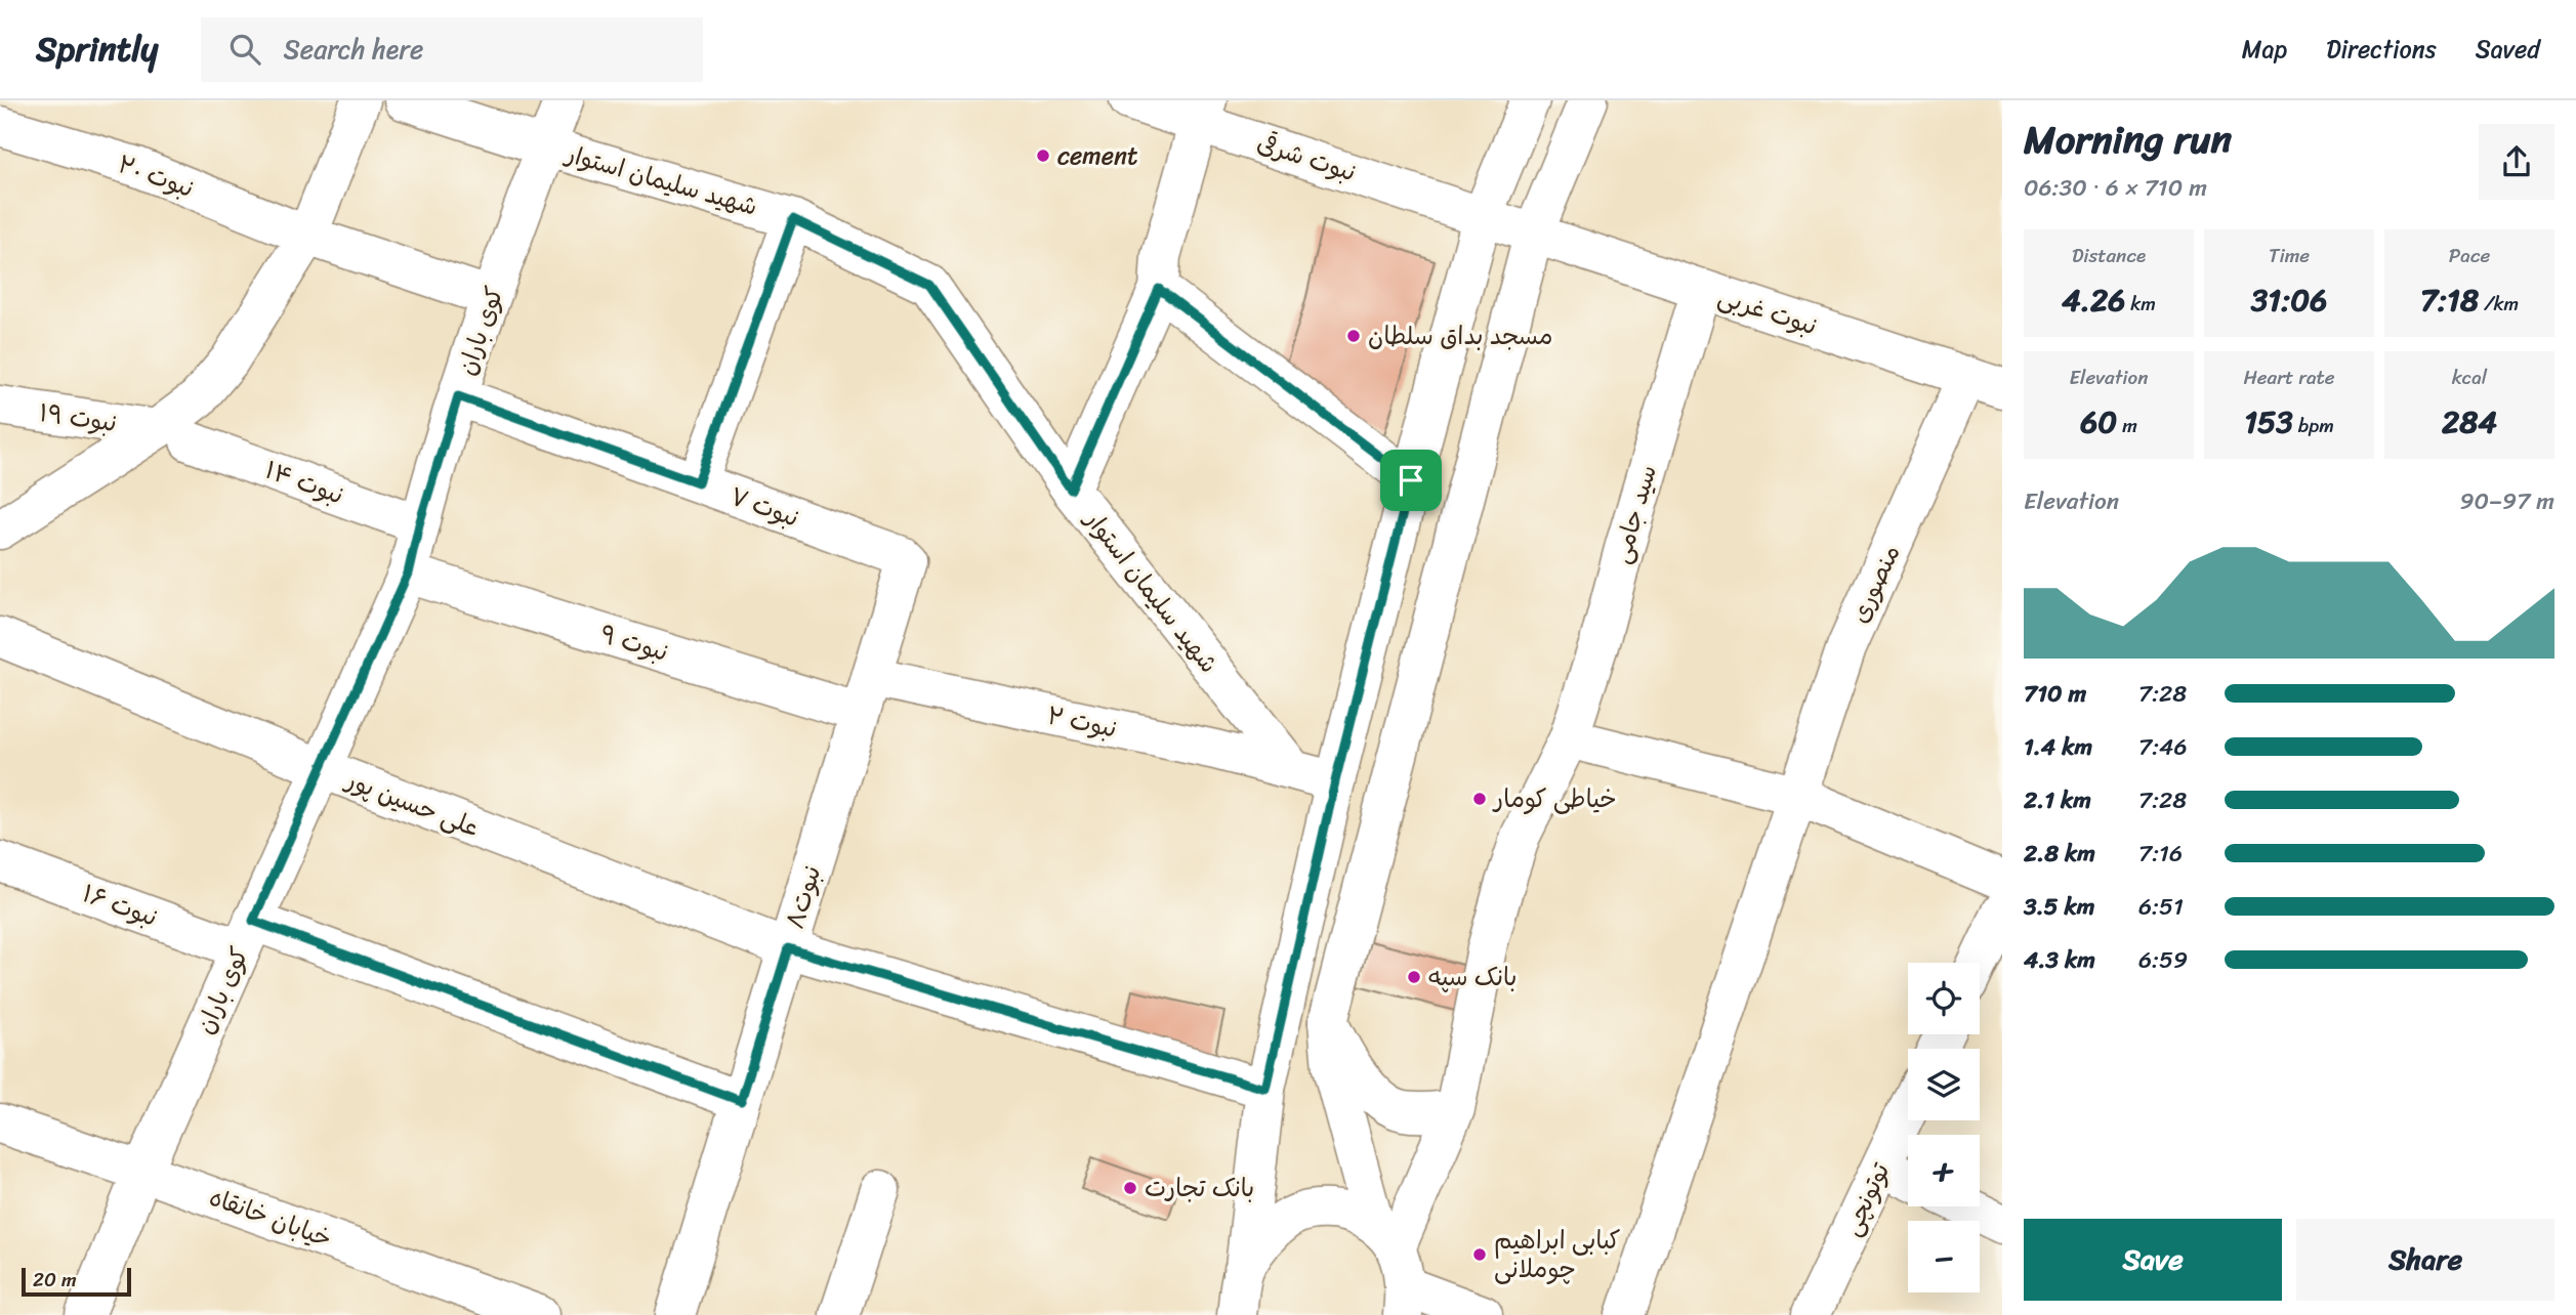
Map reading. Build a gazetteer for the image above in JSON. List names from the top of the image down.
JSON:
{
  "streets": {
    "street": [
      "نبوت شرقی",
      "نبوت ۲۰",
      "شهید سلیمان استوار",
      "نبوت غربی",
      "کوی باران",
      "نبوت ۱۹",
      "نبوت ۱۴",
      "نبوت ۷",
      "سید جامی",
      "منصوری",
      "نبوت ۹",
      "نبوت ۲",
      "علی حسین پور",
      "نبوت۸",
      "نبوت ۱۶",
      "توتونچی",
      "خیابان خانقاه"
    ]
  },
  "crossings": [
    ["نبوت شرقی", "نبوت غربی"],
    ["نبوت ۲۰", "کوی باران"],
    ["شهید سلیمان استوار", "کوی باران"],
    ["شهید سلیمان استوار", "نبوت ۲"],
    ["نبوت غربی", "سید جامی"],
    ["نبوت غربی", "منصوری"],
    ["کوی باران", "نبوت ۱۴"],
    ["کوی باران", "نبوت ۷"],
    ["کوی باران", "نبوت ۹"],
    ["کوی باران", "علی حسین پور"],
    ["کوی باران", "نبوت ۱۶"],
    ["کوی باران", "خیابان خانقاه"],
    ["نبوت ۱۹", "نبوت ۱۴"],
    ["نبوت ۷", "نبوت۸"],
    ["نبوت ۹", "نبوت ۲"],
    ["نبوت ۹", "نبوت۸"],
    ["نبوت ۲", "نبوت۸"],
    ["علی حسین پور", "نبوت۸"],
    ["نبوت۸", "نبوت ۱۶"]
  ],
  "places": [
    "cement",
    "مسجد بداق سلطان",
    "خیاطی کومار",
    "بانک سپه",
    "بانک تجارت",
    "کبابی ابراهیم چوملانی"
  ],
  "scale_bar": "20 m",
  "page": {
    "header": "Sprintly",
    "search": "Search here",
    "nav": ["Map", "Directions", "Saved"],
    "heading": ["Morning run", "06:30 · 6 × 710 m"],
    "stats": [
      ["Distance", "4.26 km"],
      ["Time", "31:06"],
      ["Pace", "7:18 /km"],
      ["Elevation", "60 m"],
      ["Heart rate", "153 bpm"],
      ["kcal", "284"]
    ],
    "chart": ["Elevation", "90–97 m"],
    "list": [
      {
        "name": "710 m",
        "note": "7:28"
      },
      {
        "name": "1.4 km",
        "note": "7:46"
      },
      {
        "name": "2.1 km",
        "note": "7:28"
      },
      {
        "name": "2.8 km",
        "note": "7:16"
      },
      {
        "name": "3.5 km",
        "note": "6:51"
      },
      {
        "name": "4.3 km",
        "note": "6:59"
      }
    ],
    "map_buttons": ["+", "−"],
    "buttons": ["Save", "Share"],
    "scale": "20 m"
  }
}
